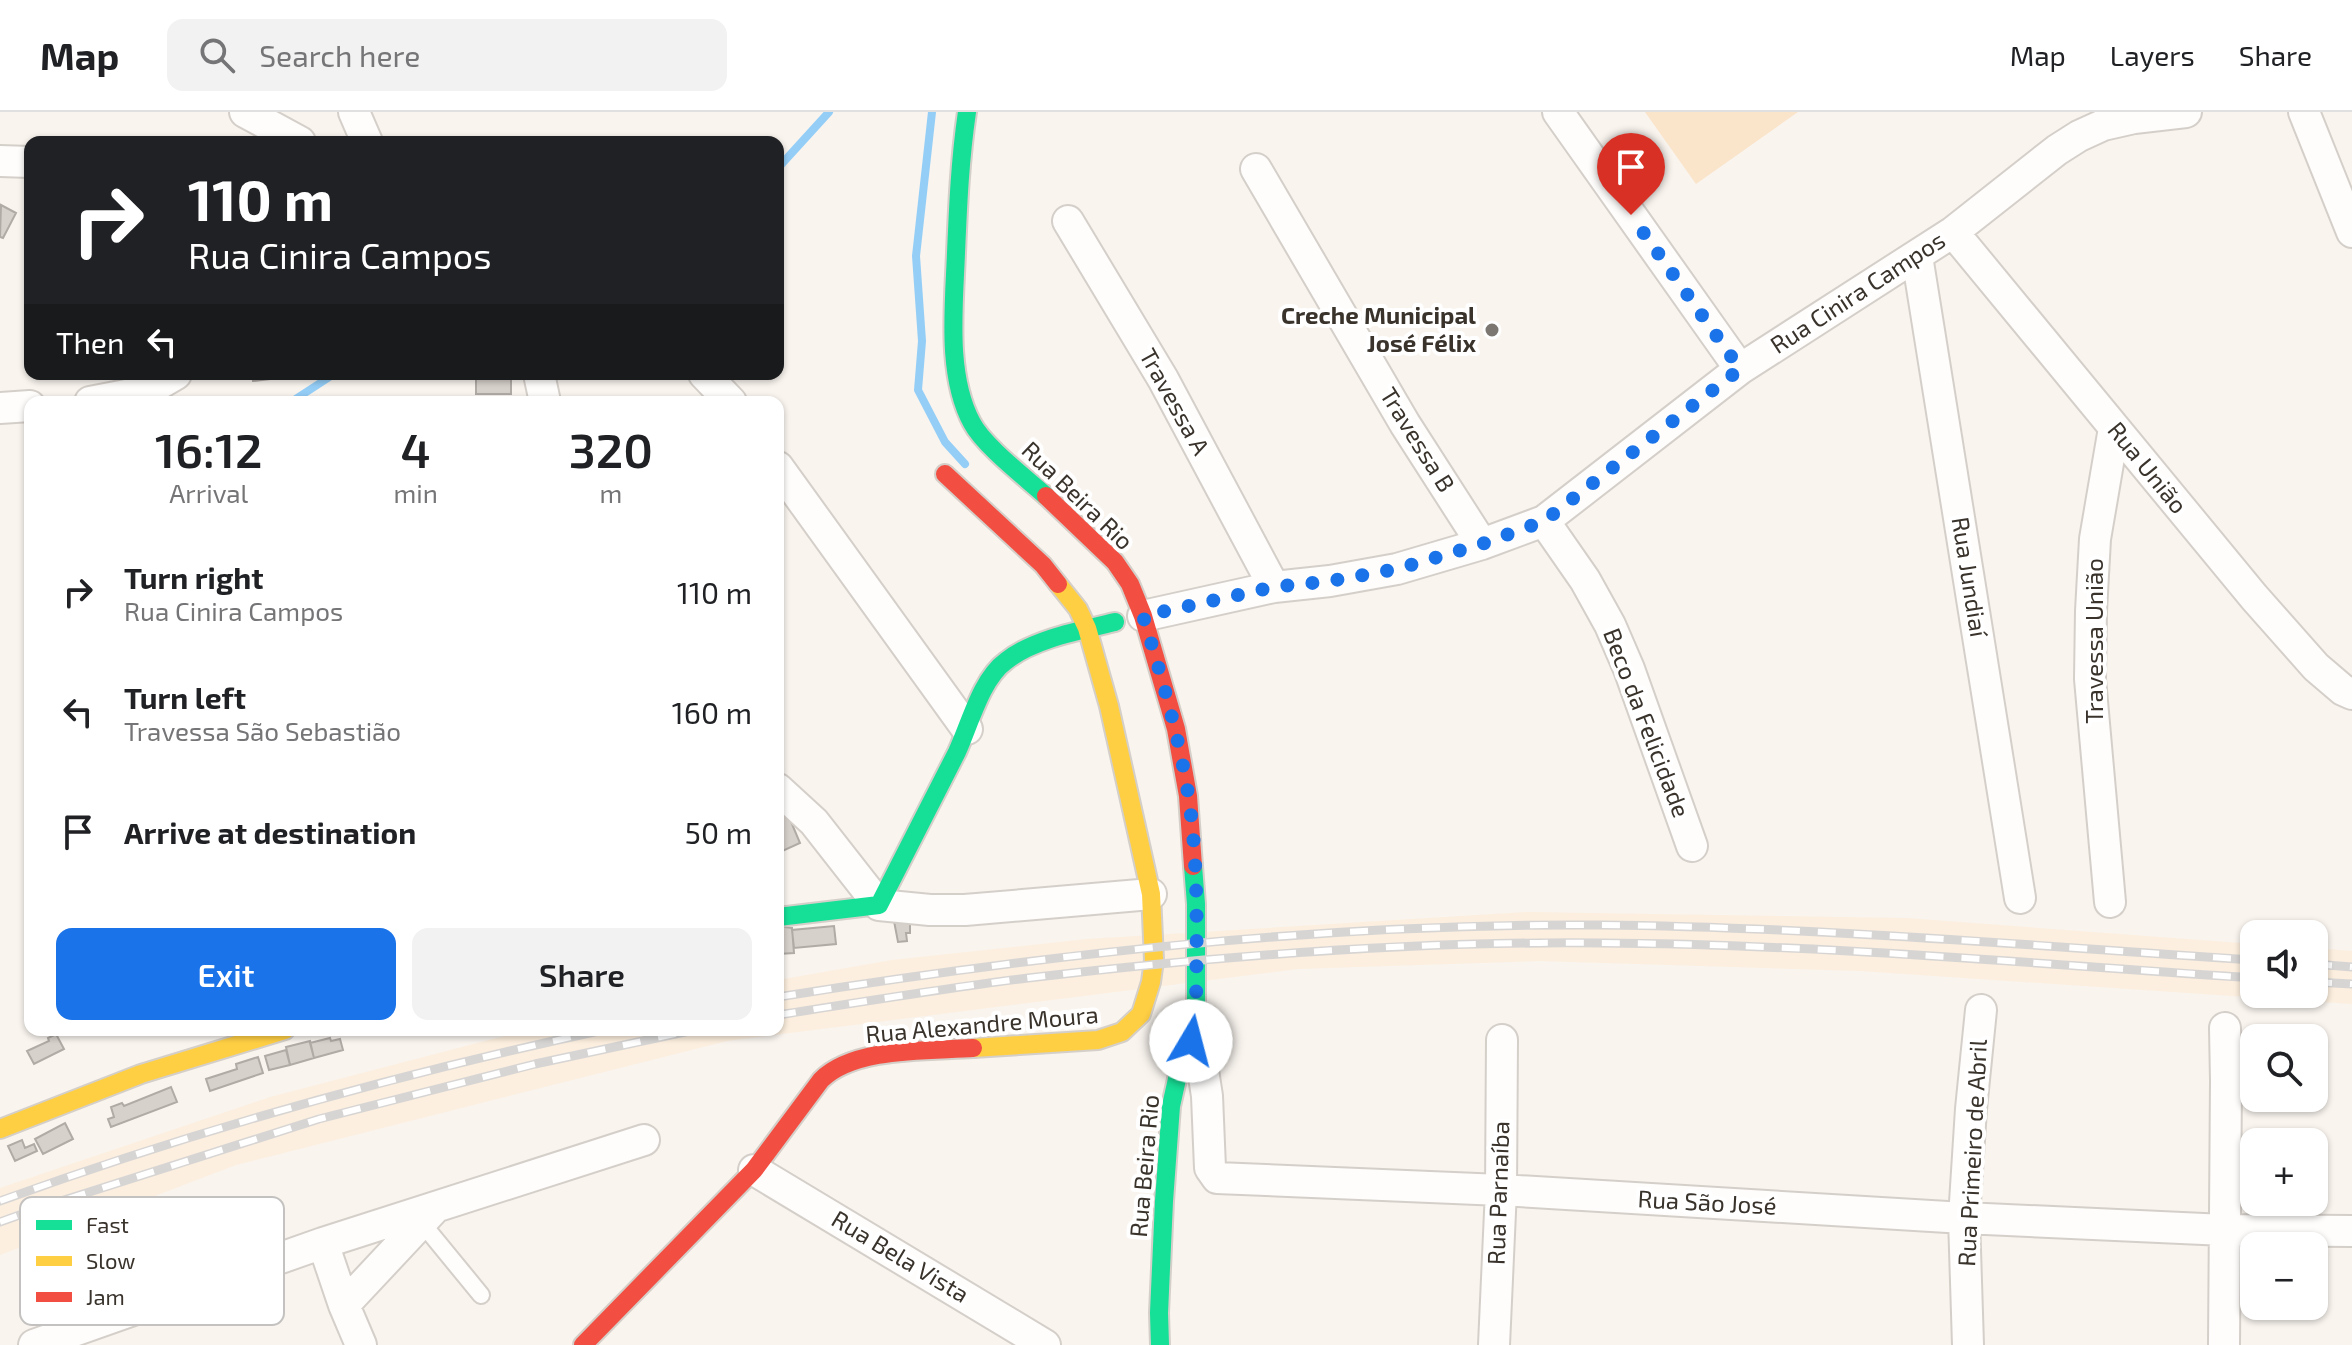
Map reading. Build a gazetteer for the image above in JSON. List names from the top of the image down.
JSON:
{
  "streets": {
    "street": [
      "Rua Cinira Campos",
      "Travessa A",
      "Travessa B",
      "Rua União",
      "Rua Beira Rio",
      "Rua Jundiaí",
      "Travessa União",
      "Beco da Felicidade",
      "Rua Alexandre Moura",
      "Rua Primeiro de Abril",
      "Rua Parnaíba",
      "Rua São José",
      "Rua Bela Vista"
    ]
  },
  "crossings": [
    ["Rua Cinira Campos", "Travessa A"],
    ["Rua Cinira Campos", "Travessa B"],
    ["Rua Cinira Campos", "Rua União"],
    ["Rua Cinira Campos", "Rua Beira Rio"],
    ["Rua Cinira Campos", "Rua Jundiaí"],
    ["Rua Cinira Campos", "Beco da Felicidade"],
    ["Rua União", "Travessa União"],
    ["Rua Beira Rio", "Rua São José"],
    ["Rua Alexandre Moura", "Rua Bela Vista"],
    ["Rua Primeiro de Abril", "Rua São José"],
    ["Rua Parnaíba", "Rua São José"]
  ],
  "places": ["Creche Municipal José Félix"],
  "legend": ["Fast", "Slow", "Jam"],
  "page": {
    "header": "Map",
    "search": "Search here",
    "nav": ["Map", "Layers", "Share"],
    "turn": ["110 m", "Rua Cinira Campos"],
    "then": "Then",
    "eta": [
      "16:12",
      "Arrival",
      "4",
      "min",
      "320",
      "m"
    ],
    "list": [
      {
        "name": "Turn right",
        "note": "Rua Cinira Campos",
        "value": "110 m"
      },
      {
        "name": "Turn left",
        "note": "Travessa São Sebastião",
        "value": "160 m"
      },
      {
        "name": "Arrive at destination",
        "value": "50 m"
      }
    ],
    "buttons": ["Exit", "Share"],
    "map_buttons": ["+", "−"]
  }
}
